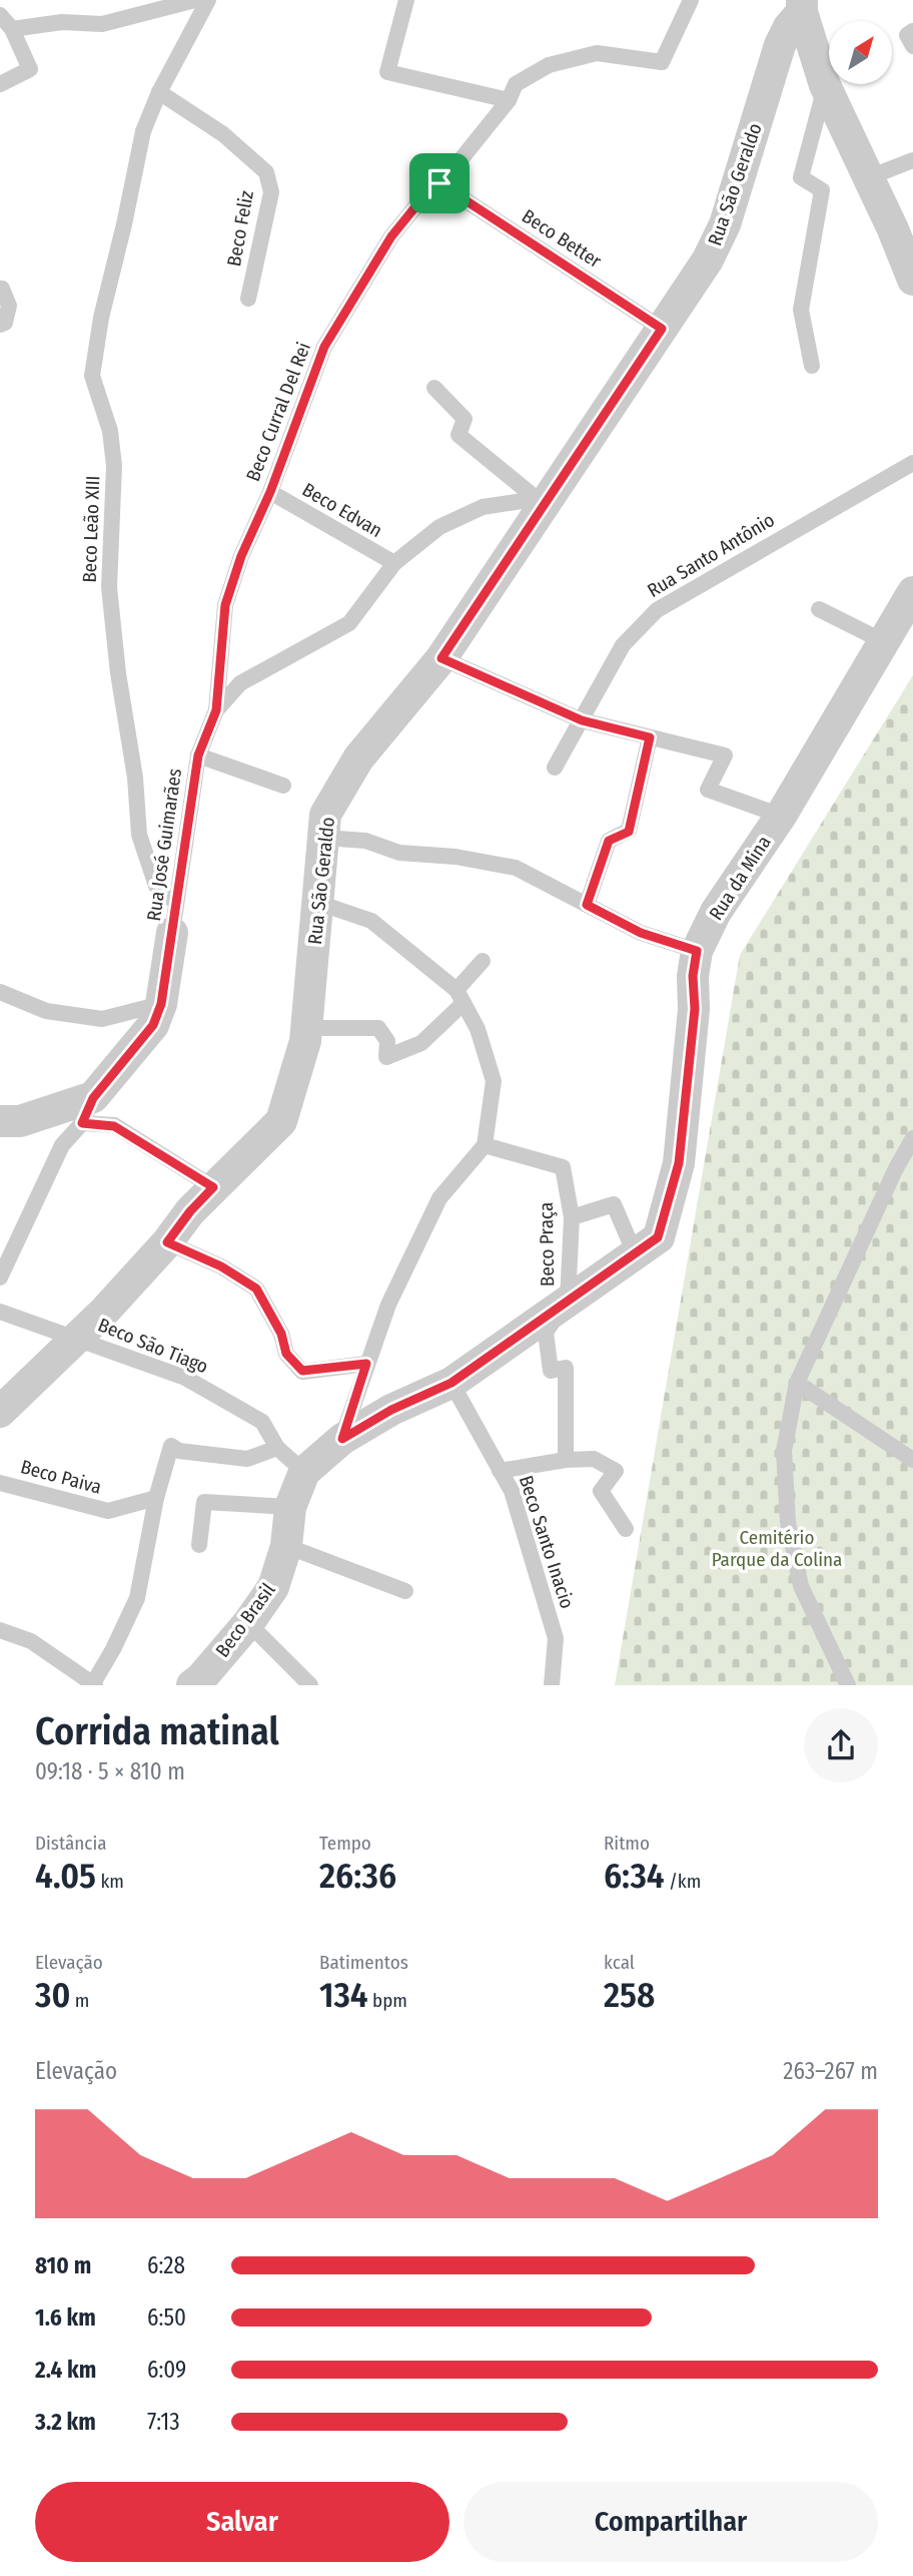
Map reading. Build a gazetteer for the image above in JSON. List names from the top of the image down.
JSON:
{
  "streets": {
    "street": ["Rua São Geraldo", "Rua da Mina", "Beco Brasil"],
    "lane": [
      "Beco Feliz",
      "Beco Better",
      "Beco Curral Del Rei",
      "Beco Edvan",
      "Beco Leão XIII",
      "Rua Santo Antônio",
      "Rua José Guimarães",
      "Beco Praça",
      "Beco São Tiago",
      "Beco Paiva",
      "Beco Santo Inacio"
    ]
  },
  "crossings": [
    ["Rua São Geraldo", "Beco Better"],
    ["Rua São Geraldo", "Rua José Guimarães"],
    ["Rua São Geraldo", "Beco São Tiago"],
    ["Beco Feliz", "Beco Leão XIII"],
    ["Beco Better", "Beco Curral Del Rei"],
    ["Beco Curral Del Rei", "Beco Edvan"],
    ["Beco Curral Del Rei", "Rua José Guimarães"],
    ["Beco Edvan", "Rua José Guimarães"],
    ["Beco Leão XIII", "Rua José Guimarães"],
    ["Rua da Mina", "Beco Brasil"],
    ["Beco Praça", "Beco Brasil"],
    ["Beco São Tiago", "Beco Brasil"],
    ["Beco Santo Inacio", "Beco Brasil"]
  ],
  "parks": ["Cemitério Parque da Colina"],
  "north": "top right",
  "page": {
    "heading": ["Corrida matinal", "09:18 · 5 × 810 m"],
    "stats": [
      ["Distância", "4.05 km"],
      ["Tempo", "26:36"],
      ["Ritmo", "6:34 /km"],
      ["Elevação", "30 m"],
      ["Batimentos", "134 bpm"],
      ["kcal", "258"]
    ],
    "chart": ["Elevação", "263–267 m"],
    "list": [
      {
        "name": "810 m",
        "note": "6:28"
      },
      {
        "name": "1.6 km",
        "note": "6:50"
      },
      {
        "name": "2.4 km",
        "note": "6:09"
      },
      {
        "name": "3.2 km",
        "note": "7:13"
      }
    ],
    "buttons": ["Salvar", "Compartilhar"]
  }
}
